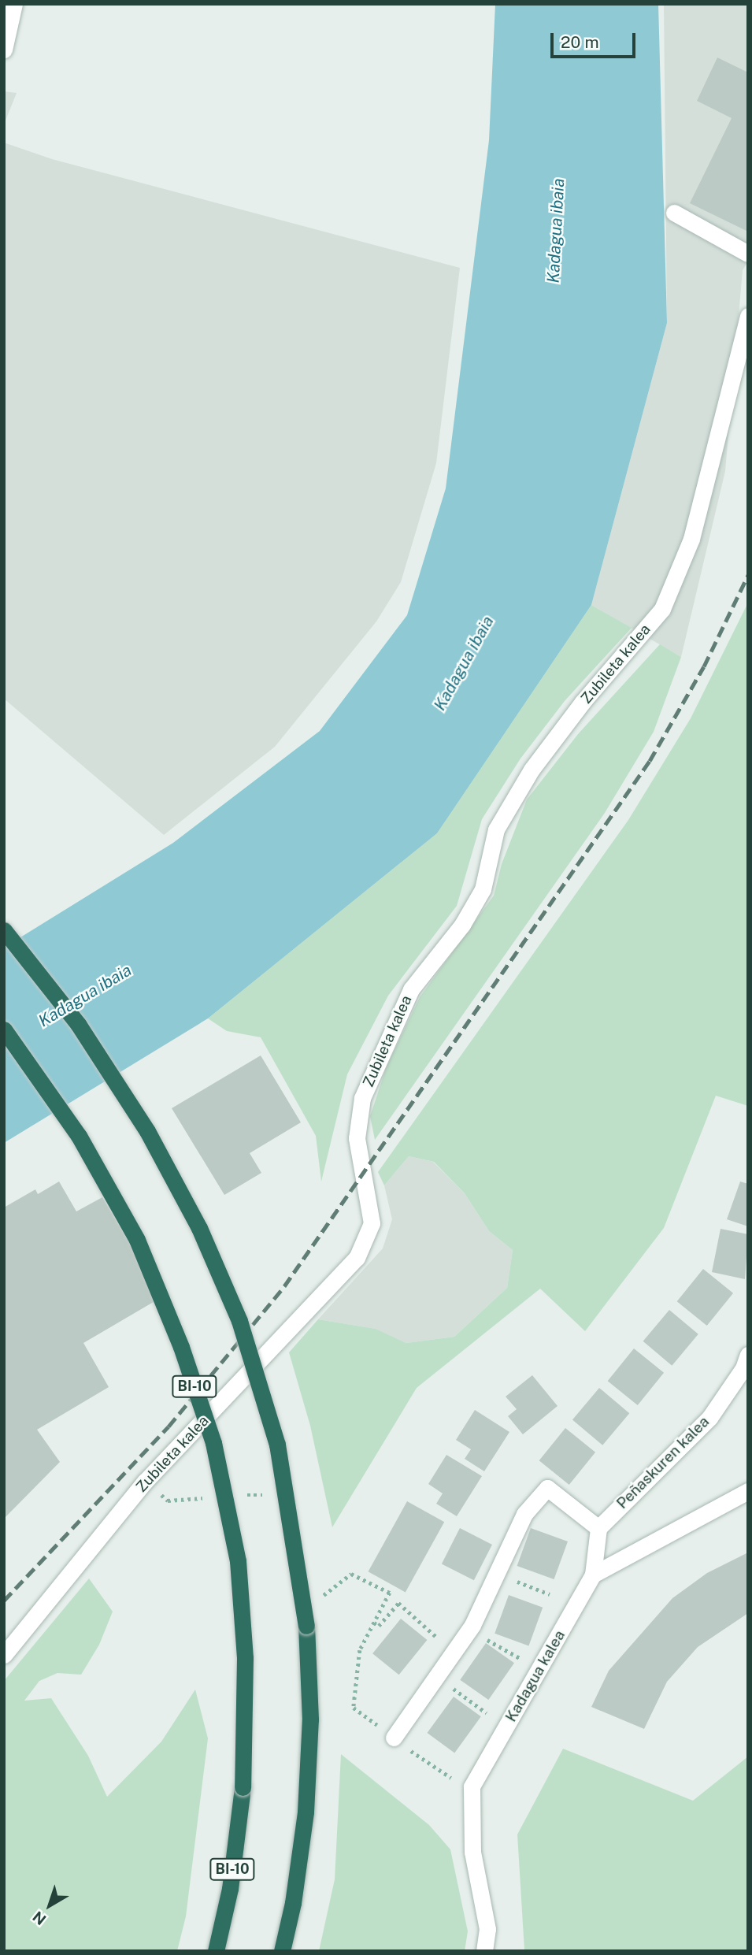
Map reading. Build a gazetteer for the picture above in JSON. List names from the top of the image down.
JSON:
{
  "streets": {
    "highway": ["BI-10"],
    "street": ["Zubileta kalea", "Peñaskuren kalea", "Kadagua kalea"]
  },
  "water": ["Kadagua ibaia"],
  "scale_bar": "20 m",
  "north": "bottom left"
}
